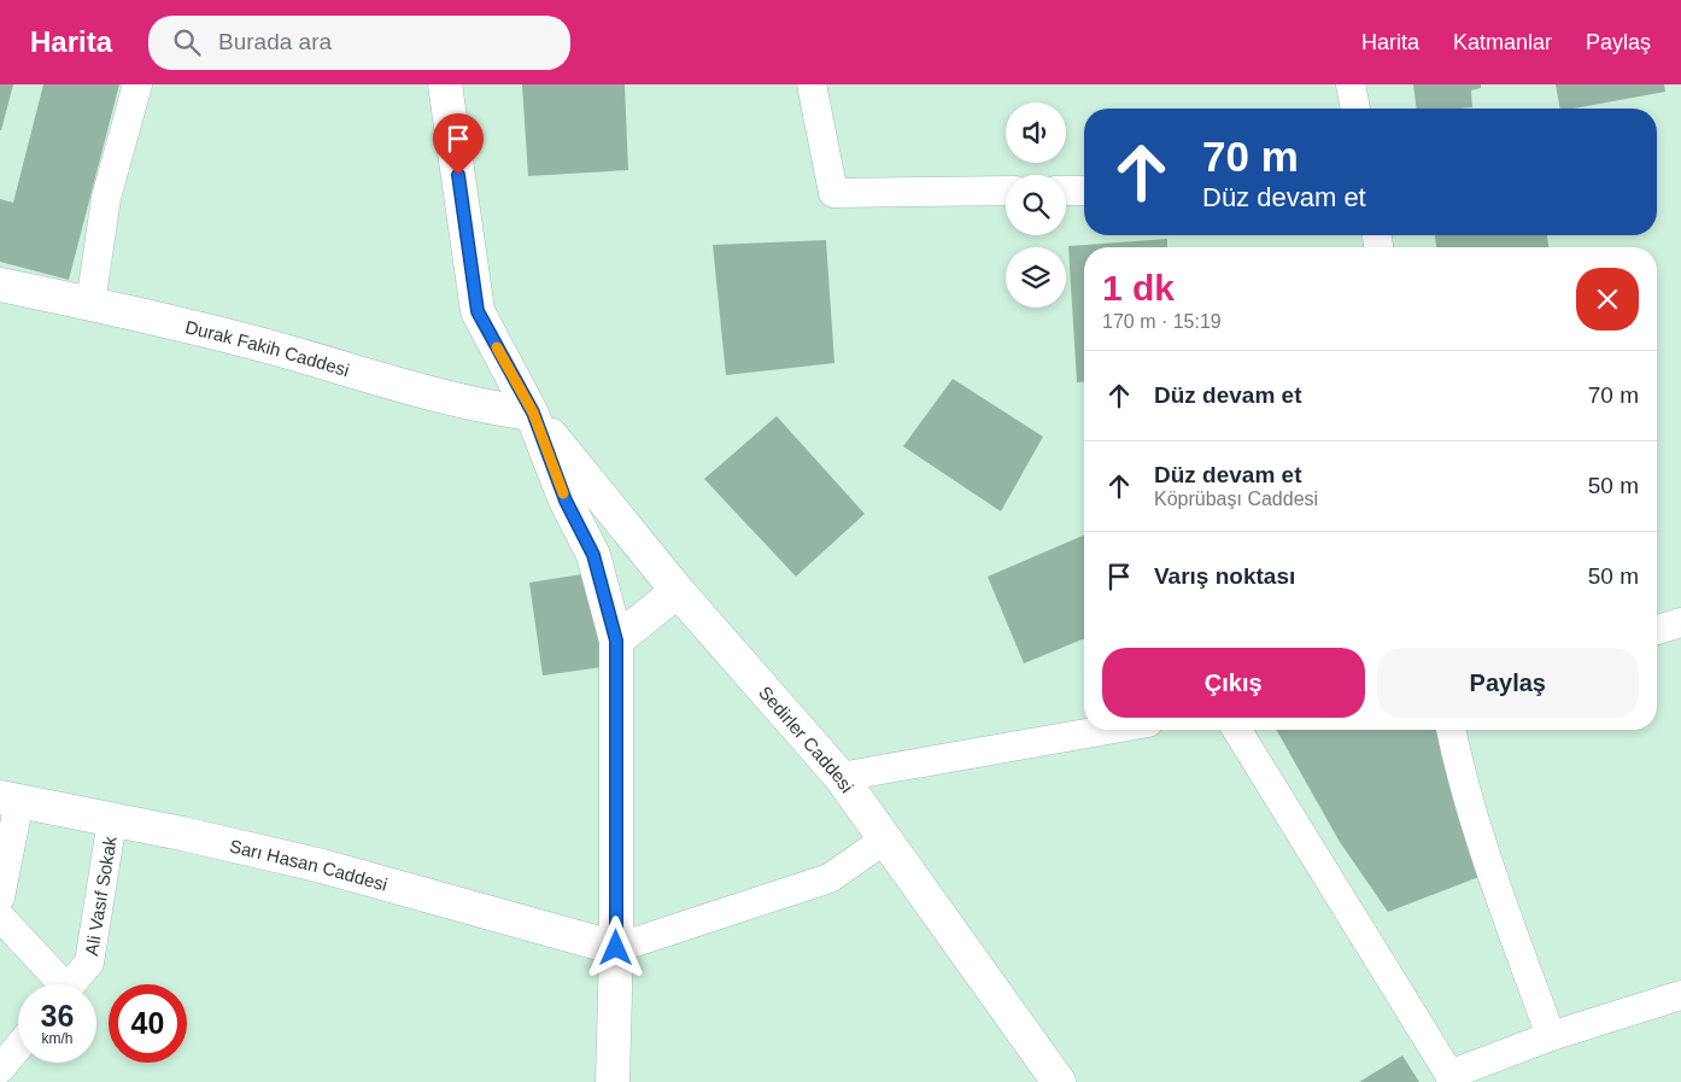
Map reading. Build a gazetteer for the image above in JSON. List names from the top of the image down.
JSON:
{
  "streets": {
    "street": [
      "Durak Fakih Caddesi",
      "Sedirler Caddesi",
      "Sarı Hasan Caddesi",
      "Ali Vasıf Sokak"
    ]
  },
  "crossings": [
    ["Durak Fakih Caddesi", "Sedirler Caddesi"],
    ["Sarı Hasan Caddesi", "Ali Vasıf Sokak"]
  ],
  "page": {
    "header": "Harita",
    "search": "Burada ara",
    "nav": ["Harita", "Katmanlar", "Paylaş"],
    "turn": ["70 m", "Düz devam et"],
    "heading": ["1 dk", "170 m · 15:19"],
    "list": [
      {
        "name": "Düz devam et",
        "value": "70 m"
      },
      {
        "name": "Düz devam et",
        "note": "Köprübaşı Caddesi",
        "value": "50 m"
      },
      {
        "name": "Varış noktası",
        "value": "50 m"
      }
    ],
    "buttons": ["Çıkış", "Paylaş"],
    "speed": "36 km/h",
    "limit": "40"
  }
}
